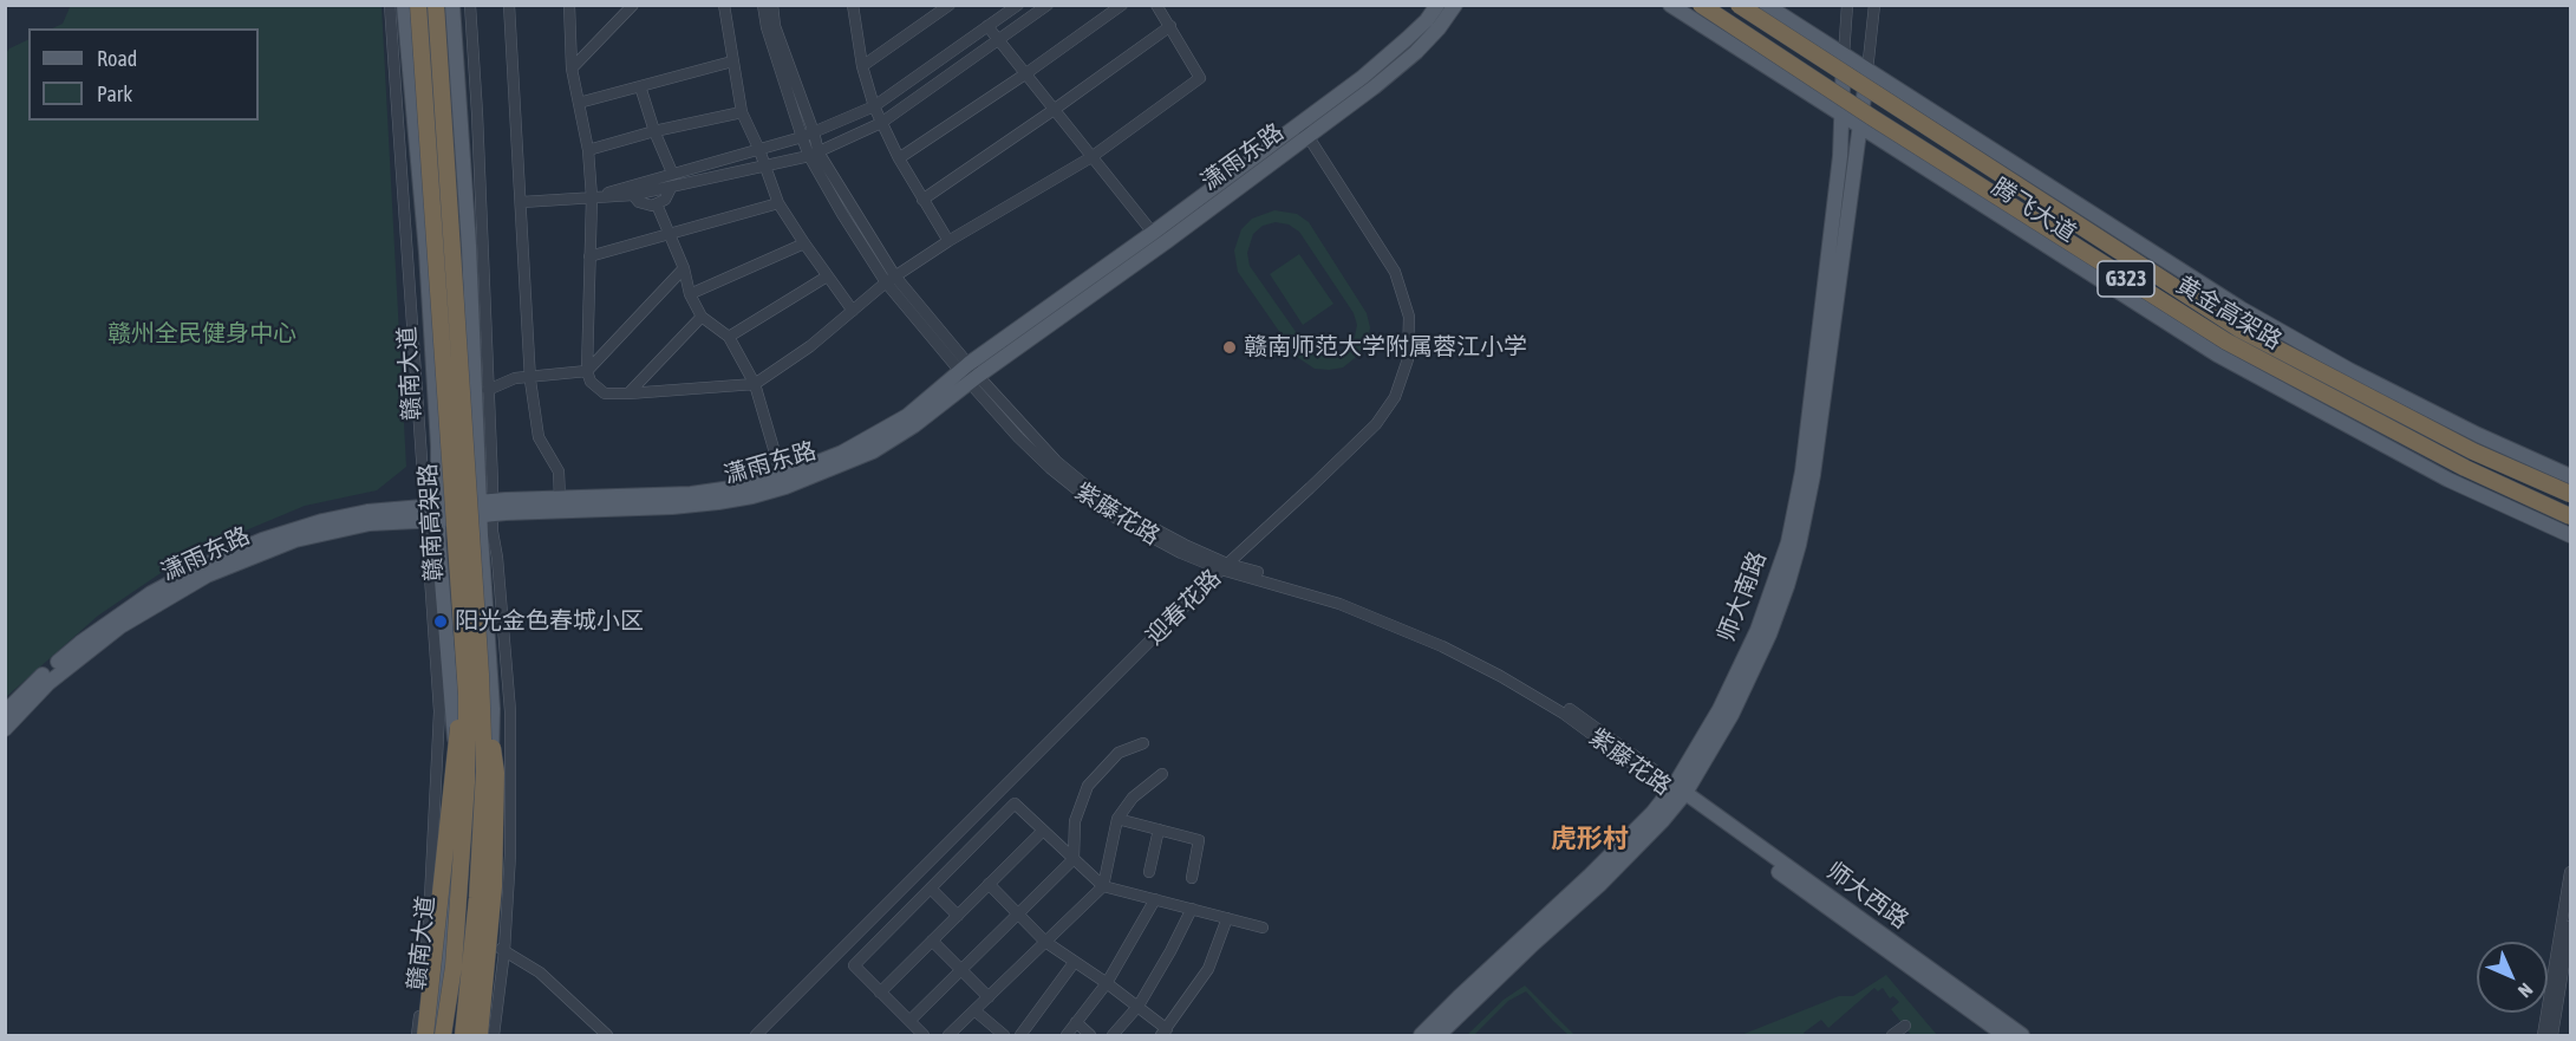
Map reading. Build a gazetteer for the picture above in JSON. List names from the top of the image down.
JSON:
{
  "streets": {
    "highway": ["G323", "黄金高架路", "赣南高架路"],
    "main road": [
      "潇雨东路",
      "腾飞大道",
      "赣南大道",
      "师大南路",
      "师大西路"
    ],
    "street": ["紫藤花路", "迎春花路"]
  },
  "crossings": [
    ["潇雨东路", "赣南大道"],
    ["潇雨东路", "紫藤花路"],
    ["潇雨东路", "迎春花路"],
    ["腾飞大道", "师大南路"],
    ["紫藤花路", "师大南路"],
    ["紫藤花路", "迎春花路"],
    ["紫藤花路", "师大西路"],
    ["师大南路", "师大西路"]
  ],
  "districts": ["虎形村"],
  "parks": ["赣州全民健身中心"],
  "places": ["赣南师范大学附属蓉江小学", "阳光金色春城小区"],
  "legend": ["Road", "Park"],
  "north": "bottom right"
}
